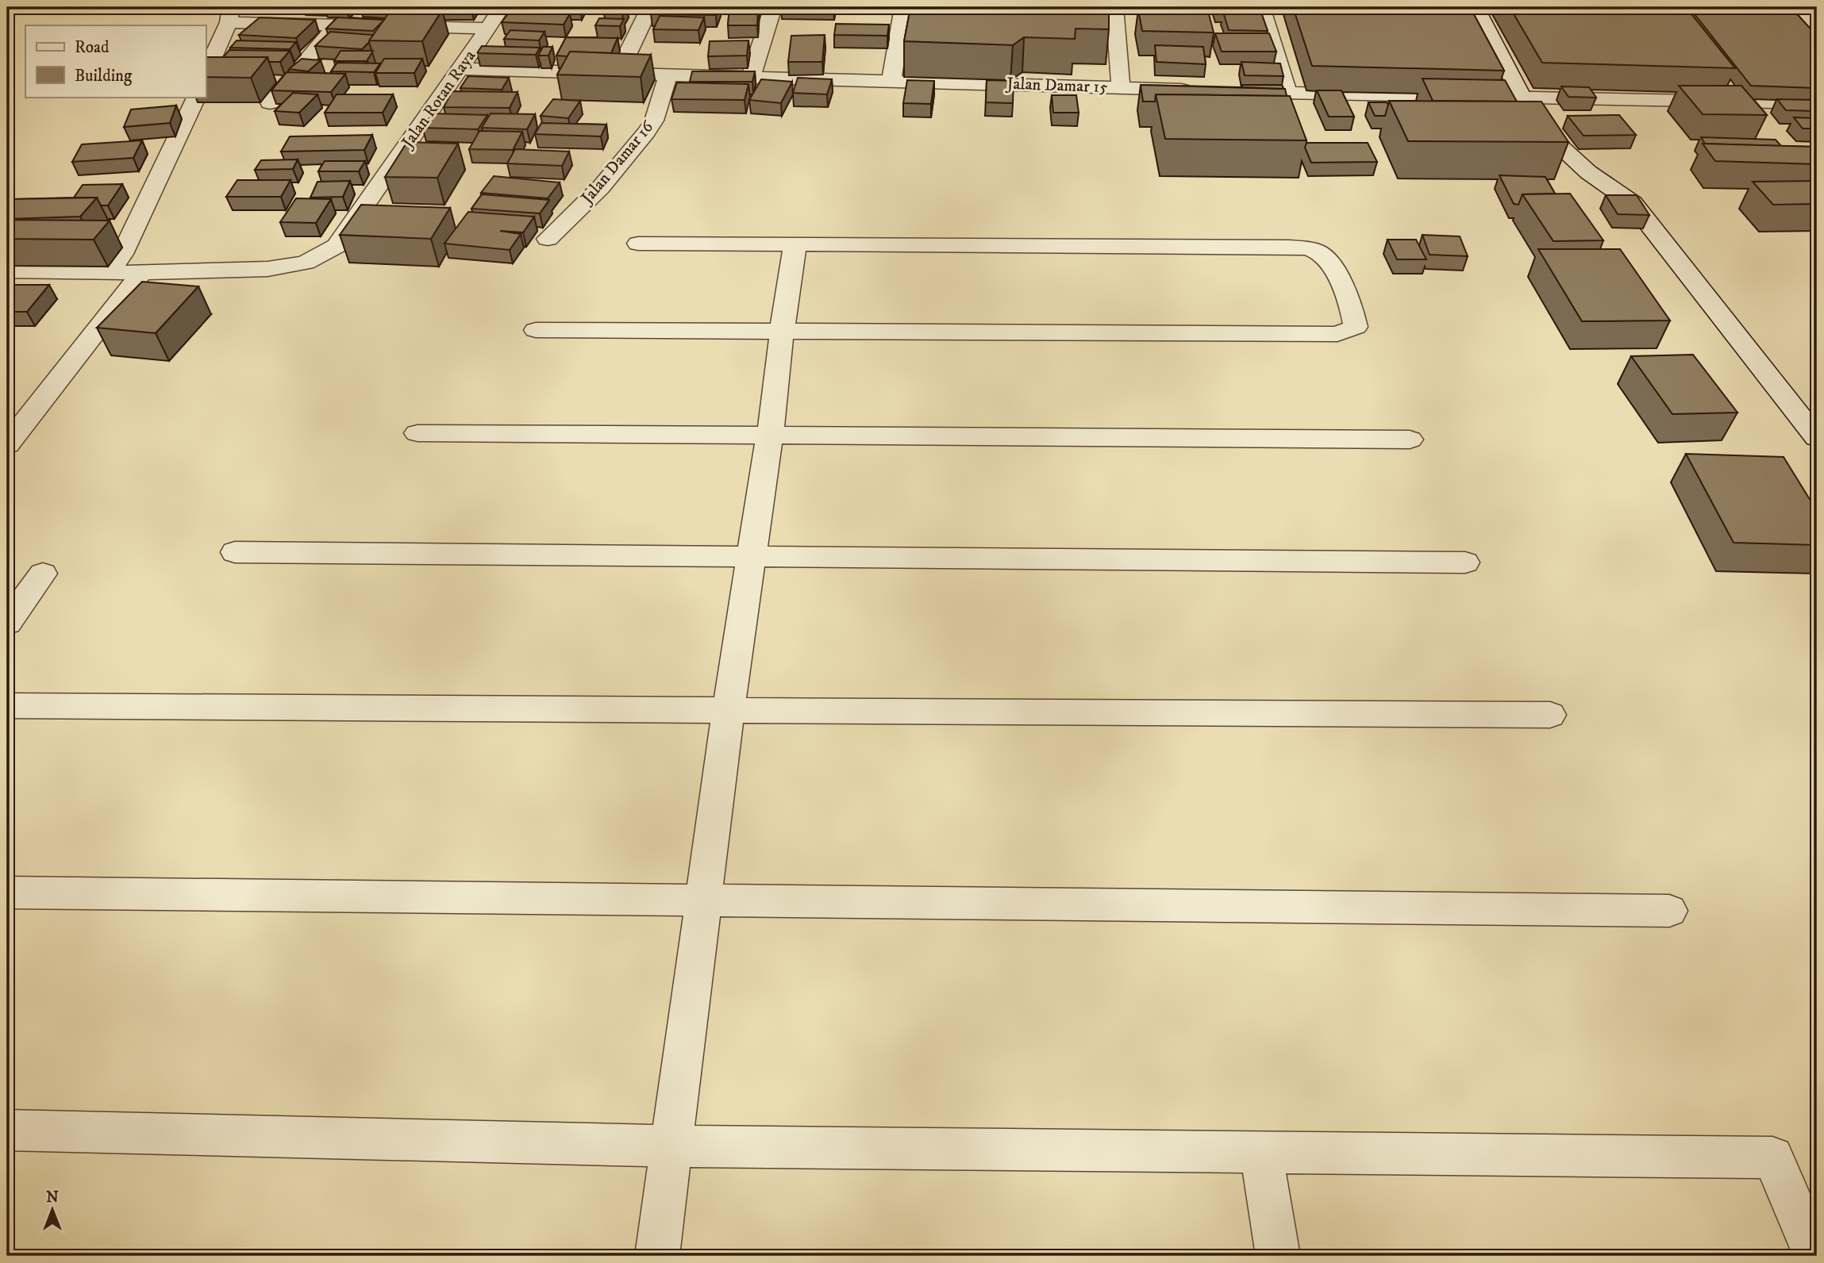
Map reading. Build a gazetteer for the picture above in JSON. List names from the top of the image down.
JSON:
{
  "streets": {
    "street": ["Jalan Damar 15", "Jalan Rotan Raya", "Jalan Damar 16"]
  },
  "crossings": [
    ["Jalan Damar 15", "Jalan Rotan Raya"],
    ["Jalan Damar 15", "Jalan Damar 16"]
  ],
  "legend": ["Road", "Building"],
  "north": "top"
}
